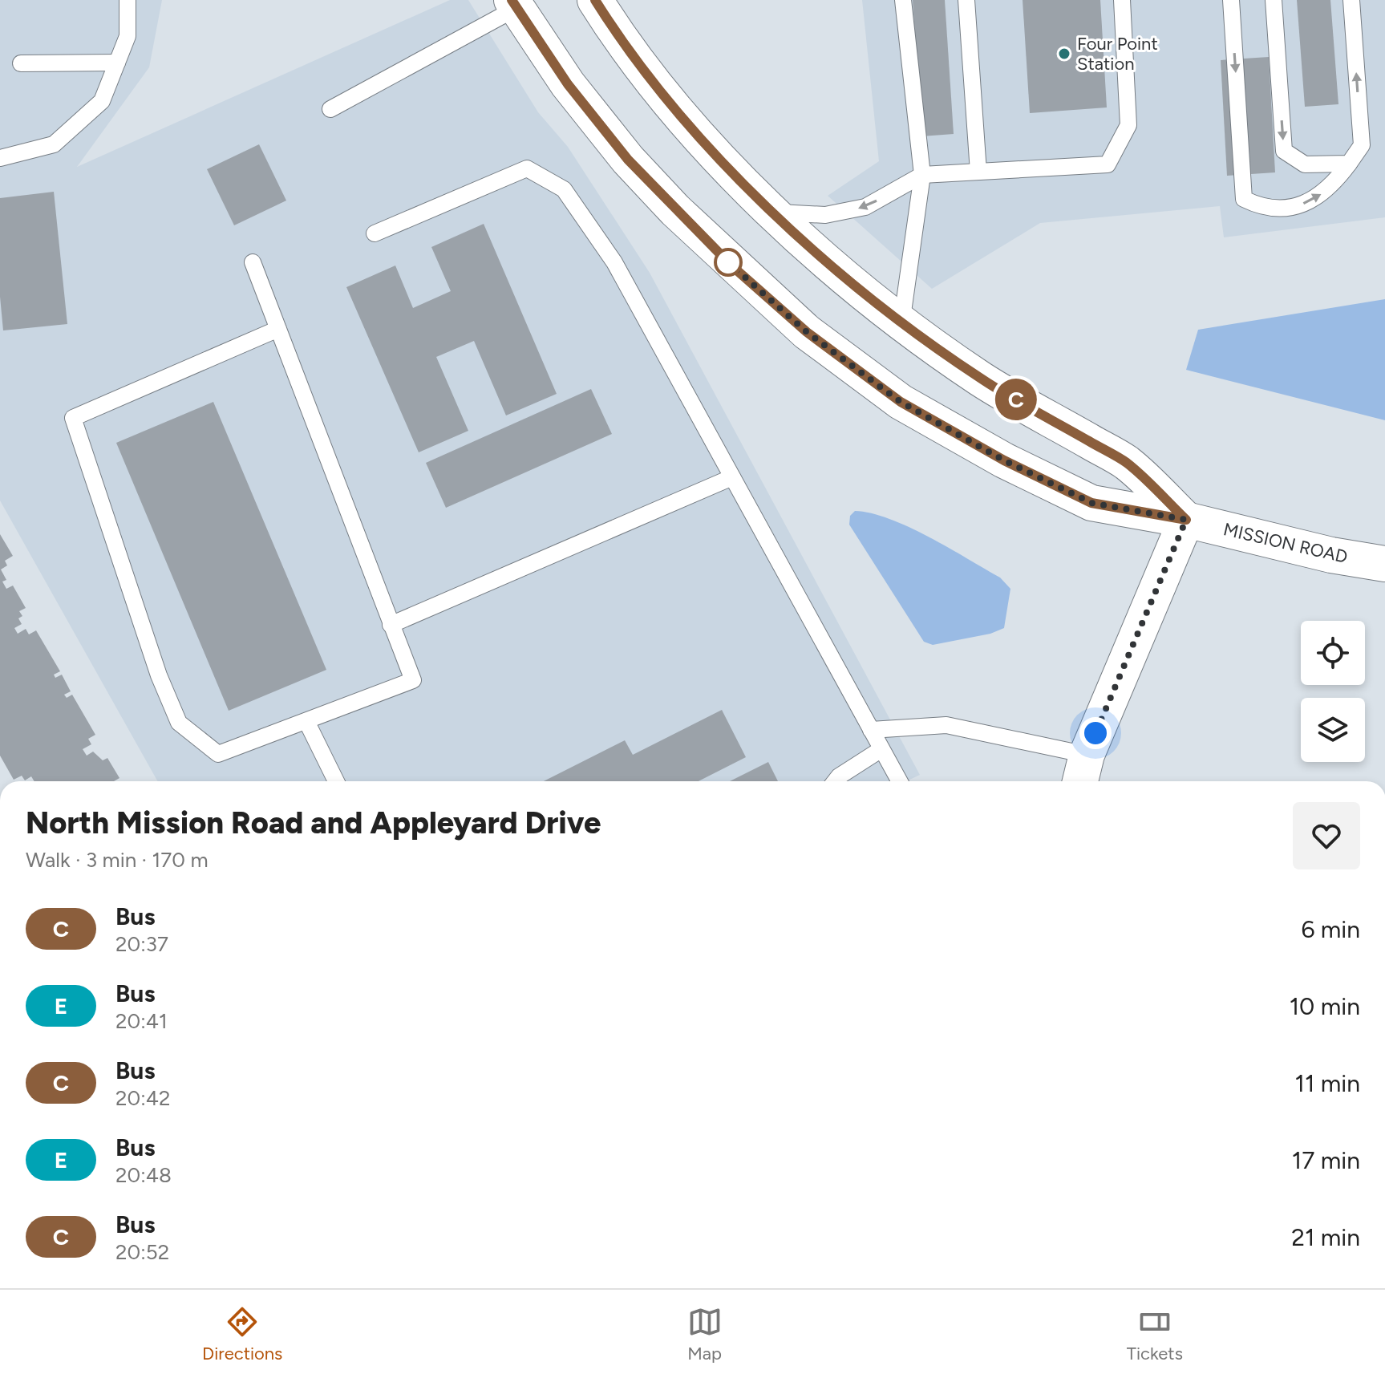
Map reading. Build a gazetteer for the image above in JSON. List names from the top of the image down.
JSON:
{
  "streets": {
    "main road": ["MISSION ROAD"]
  },
  "places": ["Four Point Station"],
  "lines": ["bus line C"],
  "page": {
    "on_map": "C",
    "heading": ["North Mission Road and Appleyard Drive", "Walk · 3 min · 170 m"],
    "list": [
      {
        "mark": "C",
        "name": "Bus",
        "note": "20:37",
        "value": "6 min"
      },
      {
        "mark": "E",
        "name": "Bus",
        "note": "20:41",
        "value": "10 min"
      },
      {
        "mark": "C",
        "name": "Bus",
        "note": "20:42",
        "value": "11 min"
      },
      {
        "mark": "E",
        "name": "Bus",
        "note": "20:48",
        "value": "17 min"
      },
      {
        "mark": "C",
        "name": "Bus",
        "note": "20:52",
        "value": "21 min"
      }
    ],
    "tabs": ["Directions", "Map", "Tickets"]
  }
}
